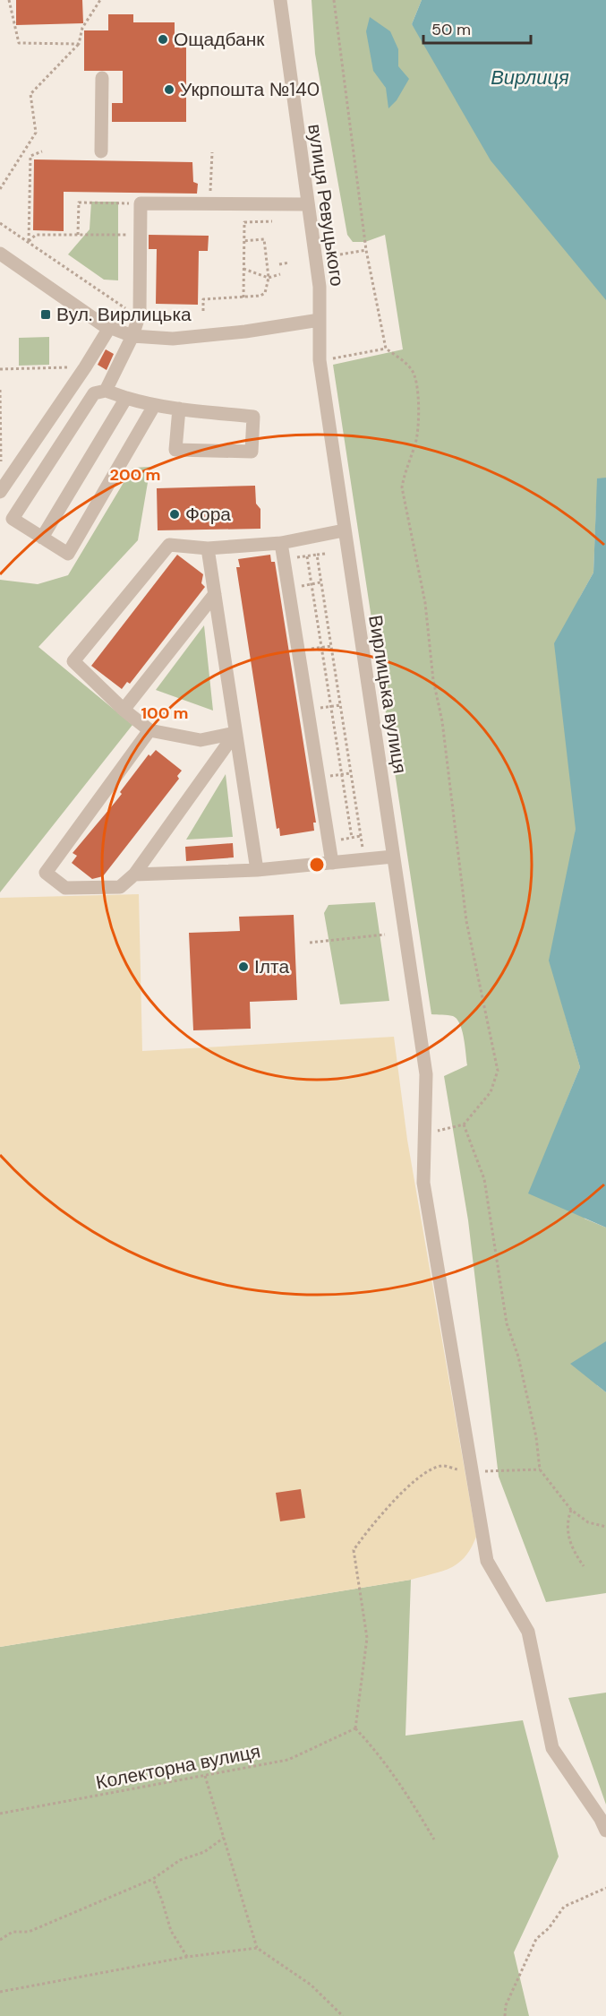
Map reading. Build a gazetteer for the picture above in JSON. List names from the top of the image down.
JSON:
{
  "streets": {
    "street": ["вулиця Ревуцького", "Вирлицька вулиця"],
    "path": ["Колекторна вулиця"]
  },
  "crossings": [
    ["вулиця Ревуцького", "Вирлицька вулиця"]
  ],
  "water": ["Вирлиця"],
  "places": {
    "other": [
      "Ощадбанк",
      "Укрпошта №140",
      "Фора",
      "Ілта"
    ],
    "transit": ["Вул. Вирлицька"]
  },
  "scale_bar": "50 m",
  "rings": ["200 m", "100 m"]
}
